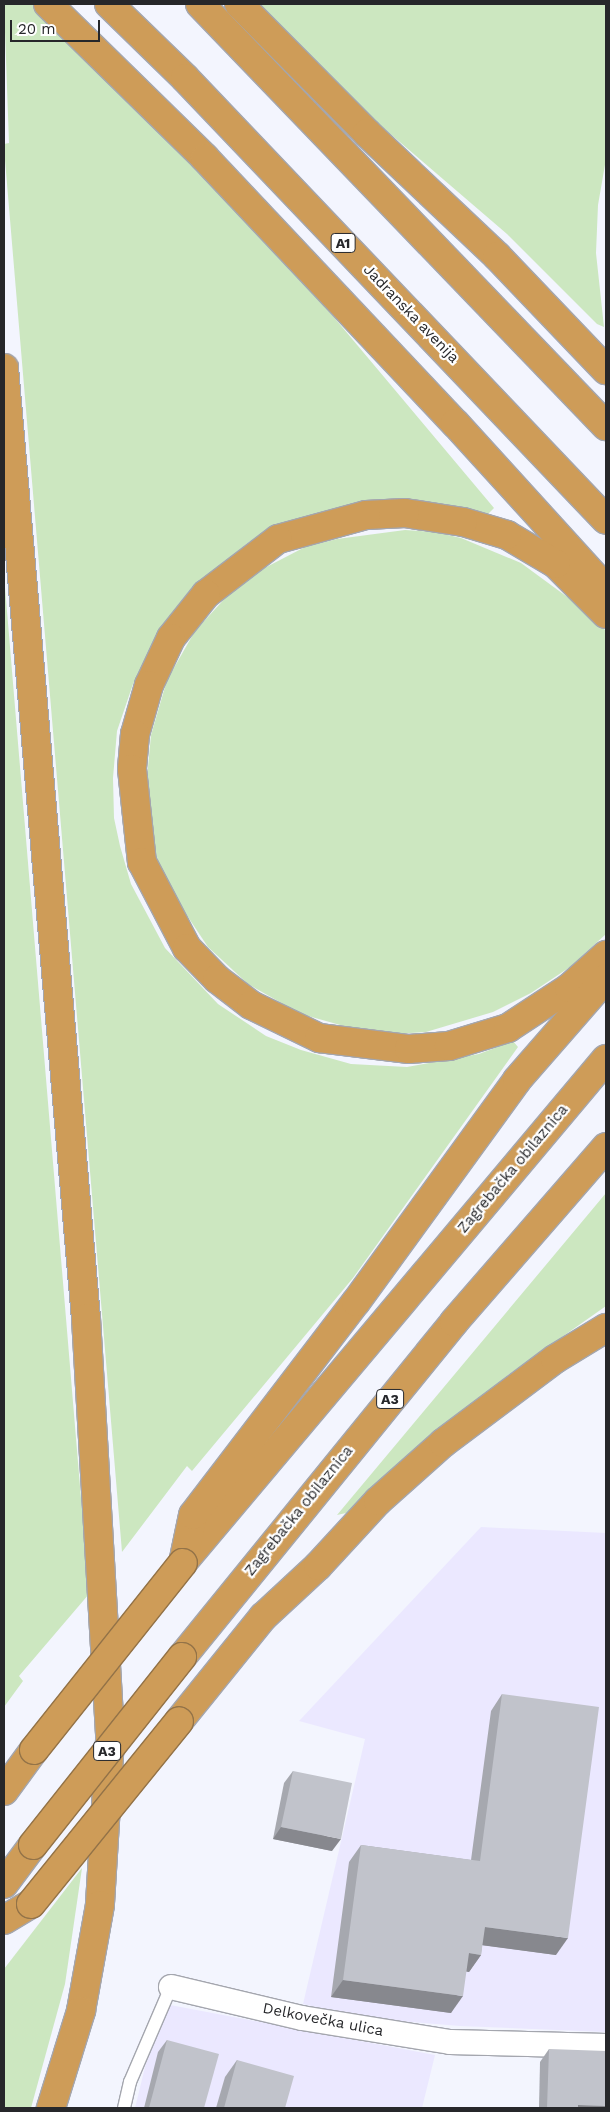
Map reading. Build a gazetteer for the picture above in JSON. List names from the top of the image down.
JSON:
{
  "streets": {
    "highway": [
      "A1",
      "Jadranska avenija",
      "Zagrebačka obilaznica",
      "A3"
    ],
    "street": ["Delkovečka ulica"]
  },
  "scale_bar": "20 m"
}
